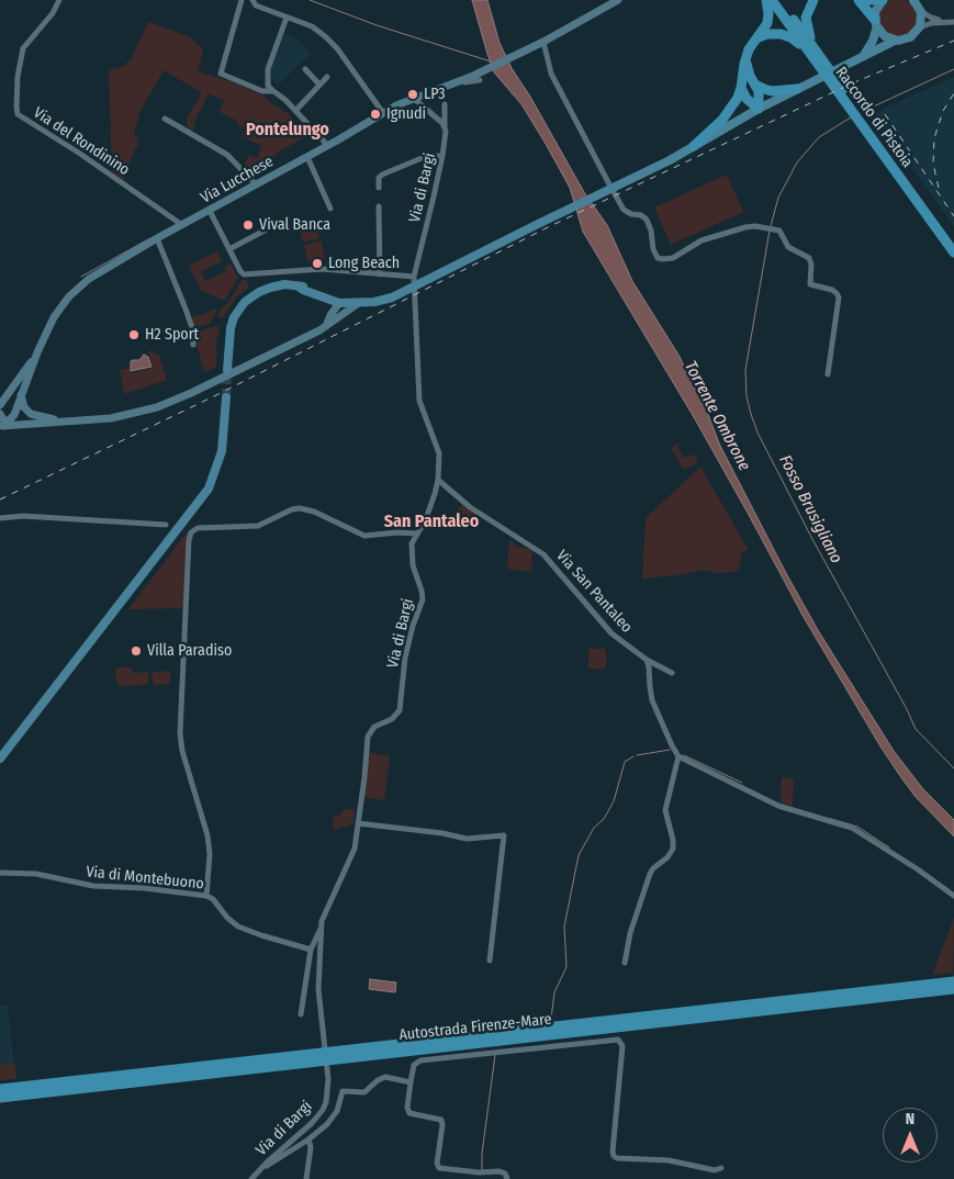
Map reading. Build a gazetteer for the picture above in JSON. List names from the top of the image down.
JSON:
{
  "streets": {
    "highway": ["Raccordo di Pistoia", "Autostrada Firenze-Mare"],
    "street": [
      "Via del Rondinino",
      "Via Lucchese",
      "Via di Bargi",
      "Via San Pantaleo",
      "Via di Montebuono"
    ]
  },
  "crossings": [
    ["Via del Rondinino", "Via Lucchese"],
    ["Via di Bargi", "Via San Pantaleo"]
  ],
  "districts": ["Pontelungo", "San Pantaleo"],
  "water": ["Torrente Ombrone", "Fosso Brusigliano"],
  "places": [
    "LP3",
    "Ignudi",
    "Vival Banca",
    "Long Beach",
    "H2 Sport",
    "Villa Paradiso"
  ],
  "north": "top"
}
